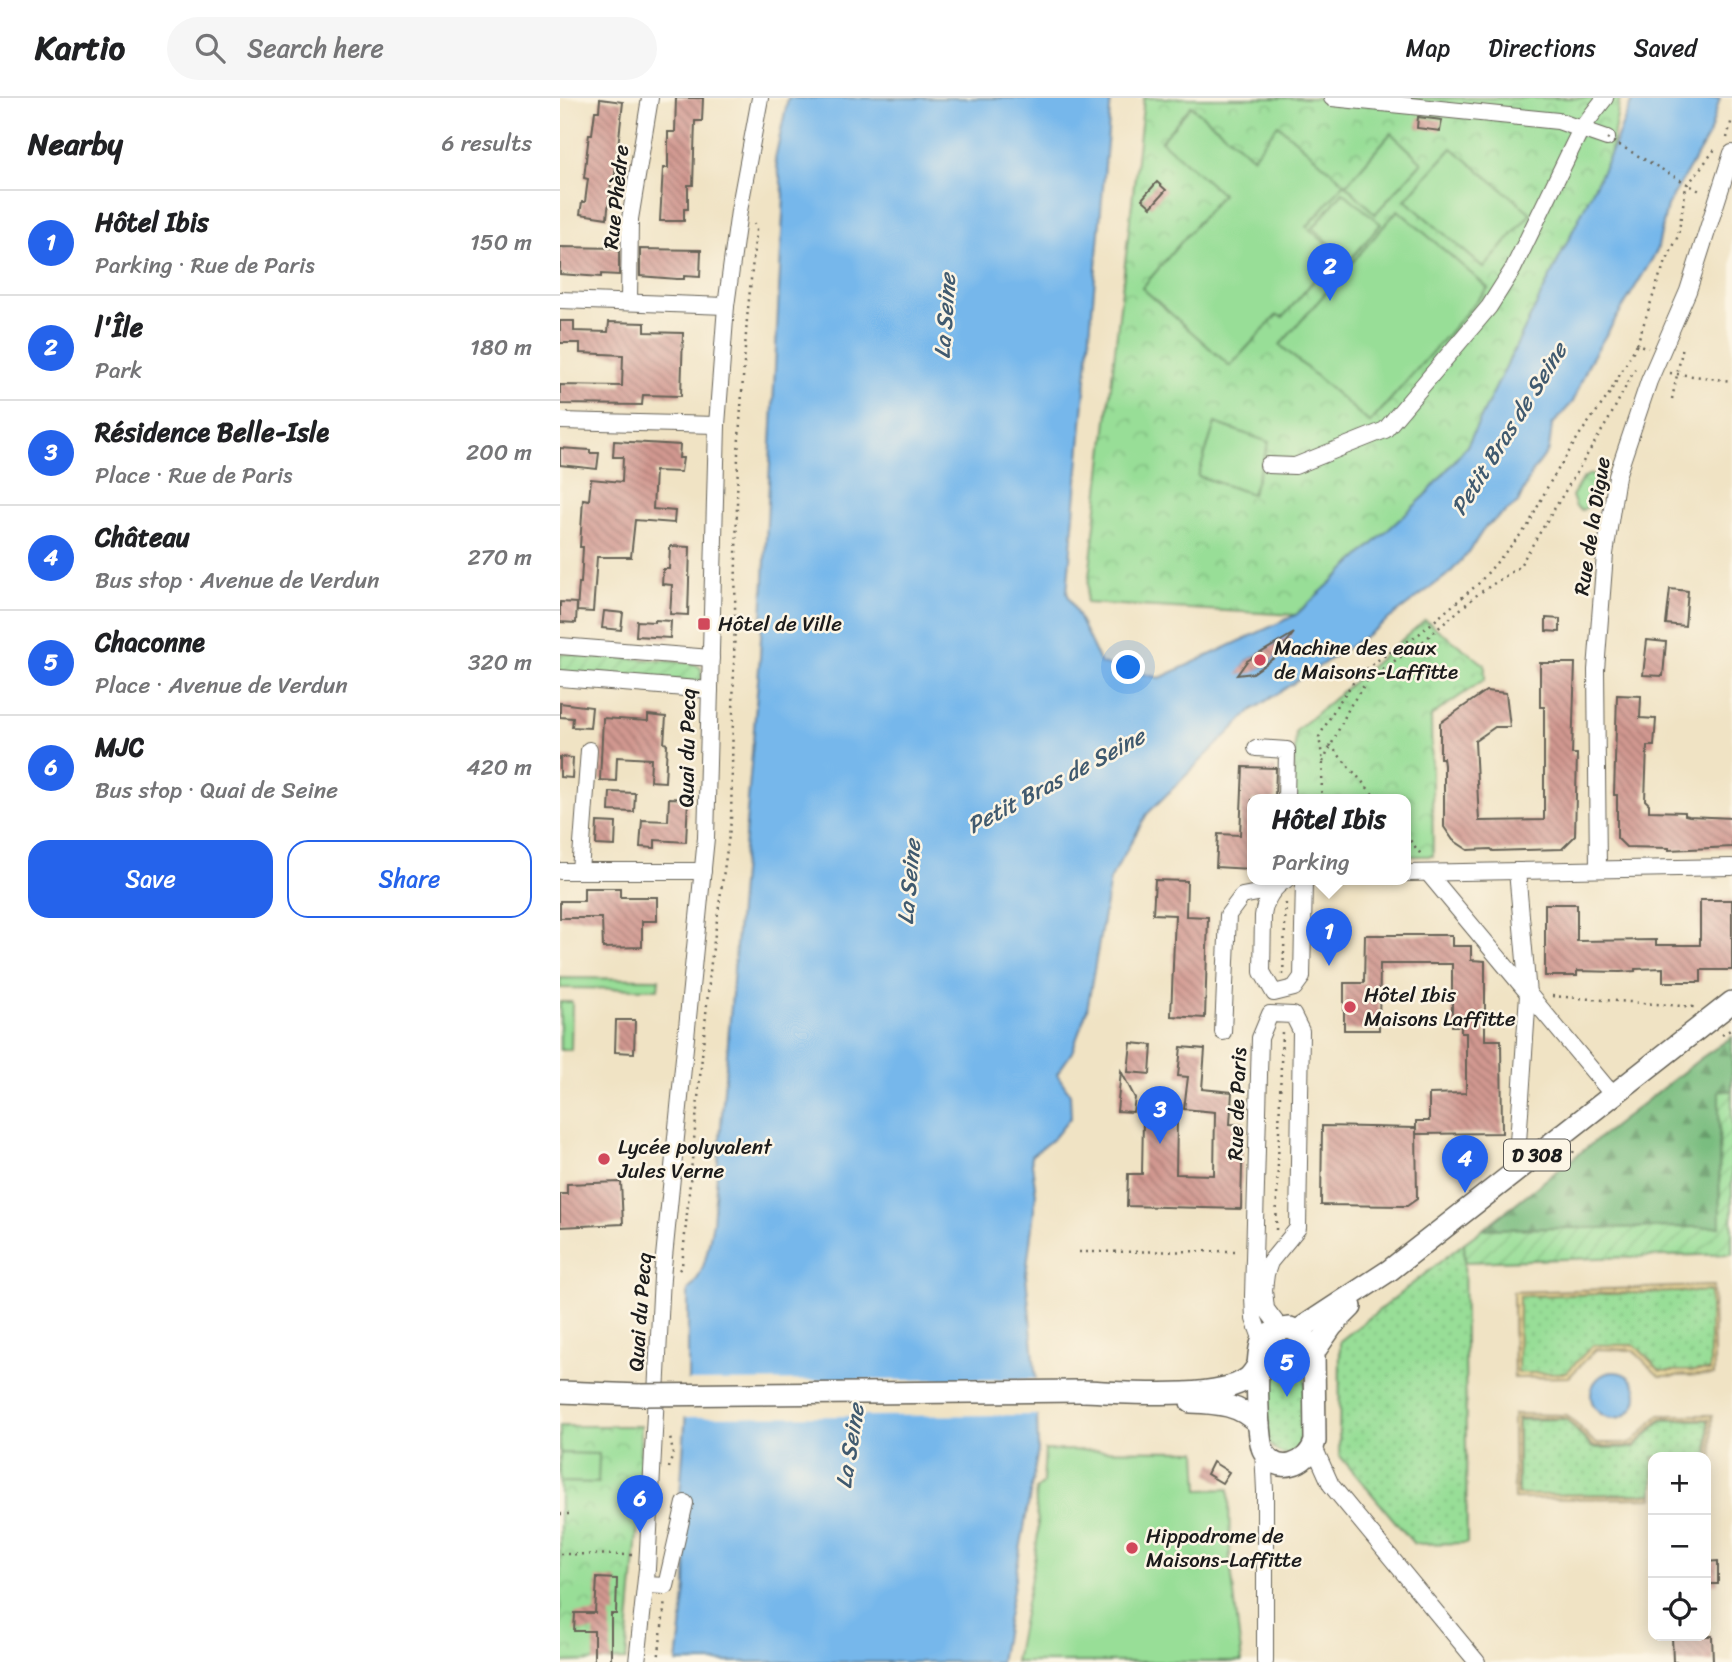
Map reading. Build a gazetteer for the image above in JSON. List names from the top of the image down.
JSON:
{
  "streets": {
    "main road": ["D 308"],
    "street": [
      "Rue Phèdre",
      "Rue de la Digue",
      "Quai du Pecq",
      "Rue de Paris"
    ]
  },
  "water": ["La Seine", "Petit Bras de Seine"],
  "places": {
    "transit": ["Hôtel de Ville"],
    "other": [
      "Machine des eaux de Maisons-Laffitte",
      "Hôtel Ibis Maisons Laffitte",
      "Lycée polyvalent Jules Verne",
      "Hippodrome de Maisons-Laffitte"
    ]
  },
  "page": {
    "header": "Kartio",
    "search": "Search here",
    "nav": ["Map", "Directions", "Saved"],
    "heading": ["Nearby", "6 results"],
    "list": [
      {
        "mark": "1",
        "name": "Hôtel Ibis",
        "note": "Parking · Rue de Paris",
        "value": "150 m"
      },
      {
        "mark": "2",
        "name": "l'Île",
        "note": "Park",
        "value": "180 m"
      },
      {
        "mark": "3",
        "name": "Résidence Belle-Isle",
        "note": "Place · Rue de Paris",
        "value": "200 m"
      },
      {
        "mark": "4",
        "name": "Château",
        "note": "Bus stop · Avenue de Verdun",
        "value": "270 m"
      },
      {
        "mark": "5",
        "name": "Chaconne",
        "note": "Place · Avenue de Verdun",
        "value": "320 m"
      },
      {
        "mark": "6",
        "name": "MJC",
        "note": "Bus stop · Quai de Seine",
        "value": "420 m"
      }
    ],
    "pins": [
      "2",
      "1",
      "3",
      "4",
      "5",
      "6"
    ],
    "popup": ["Hôtel Ibis", "Parking"],
    "buttons": ["Save", "Share"],
    "map_buttons": ["+", "−"]
  }
}
